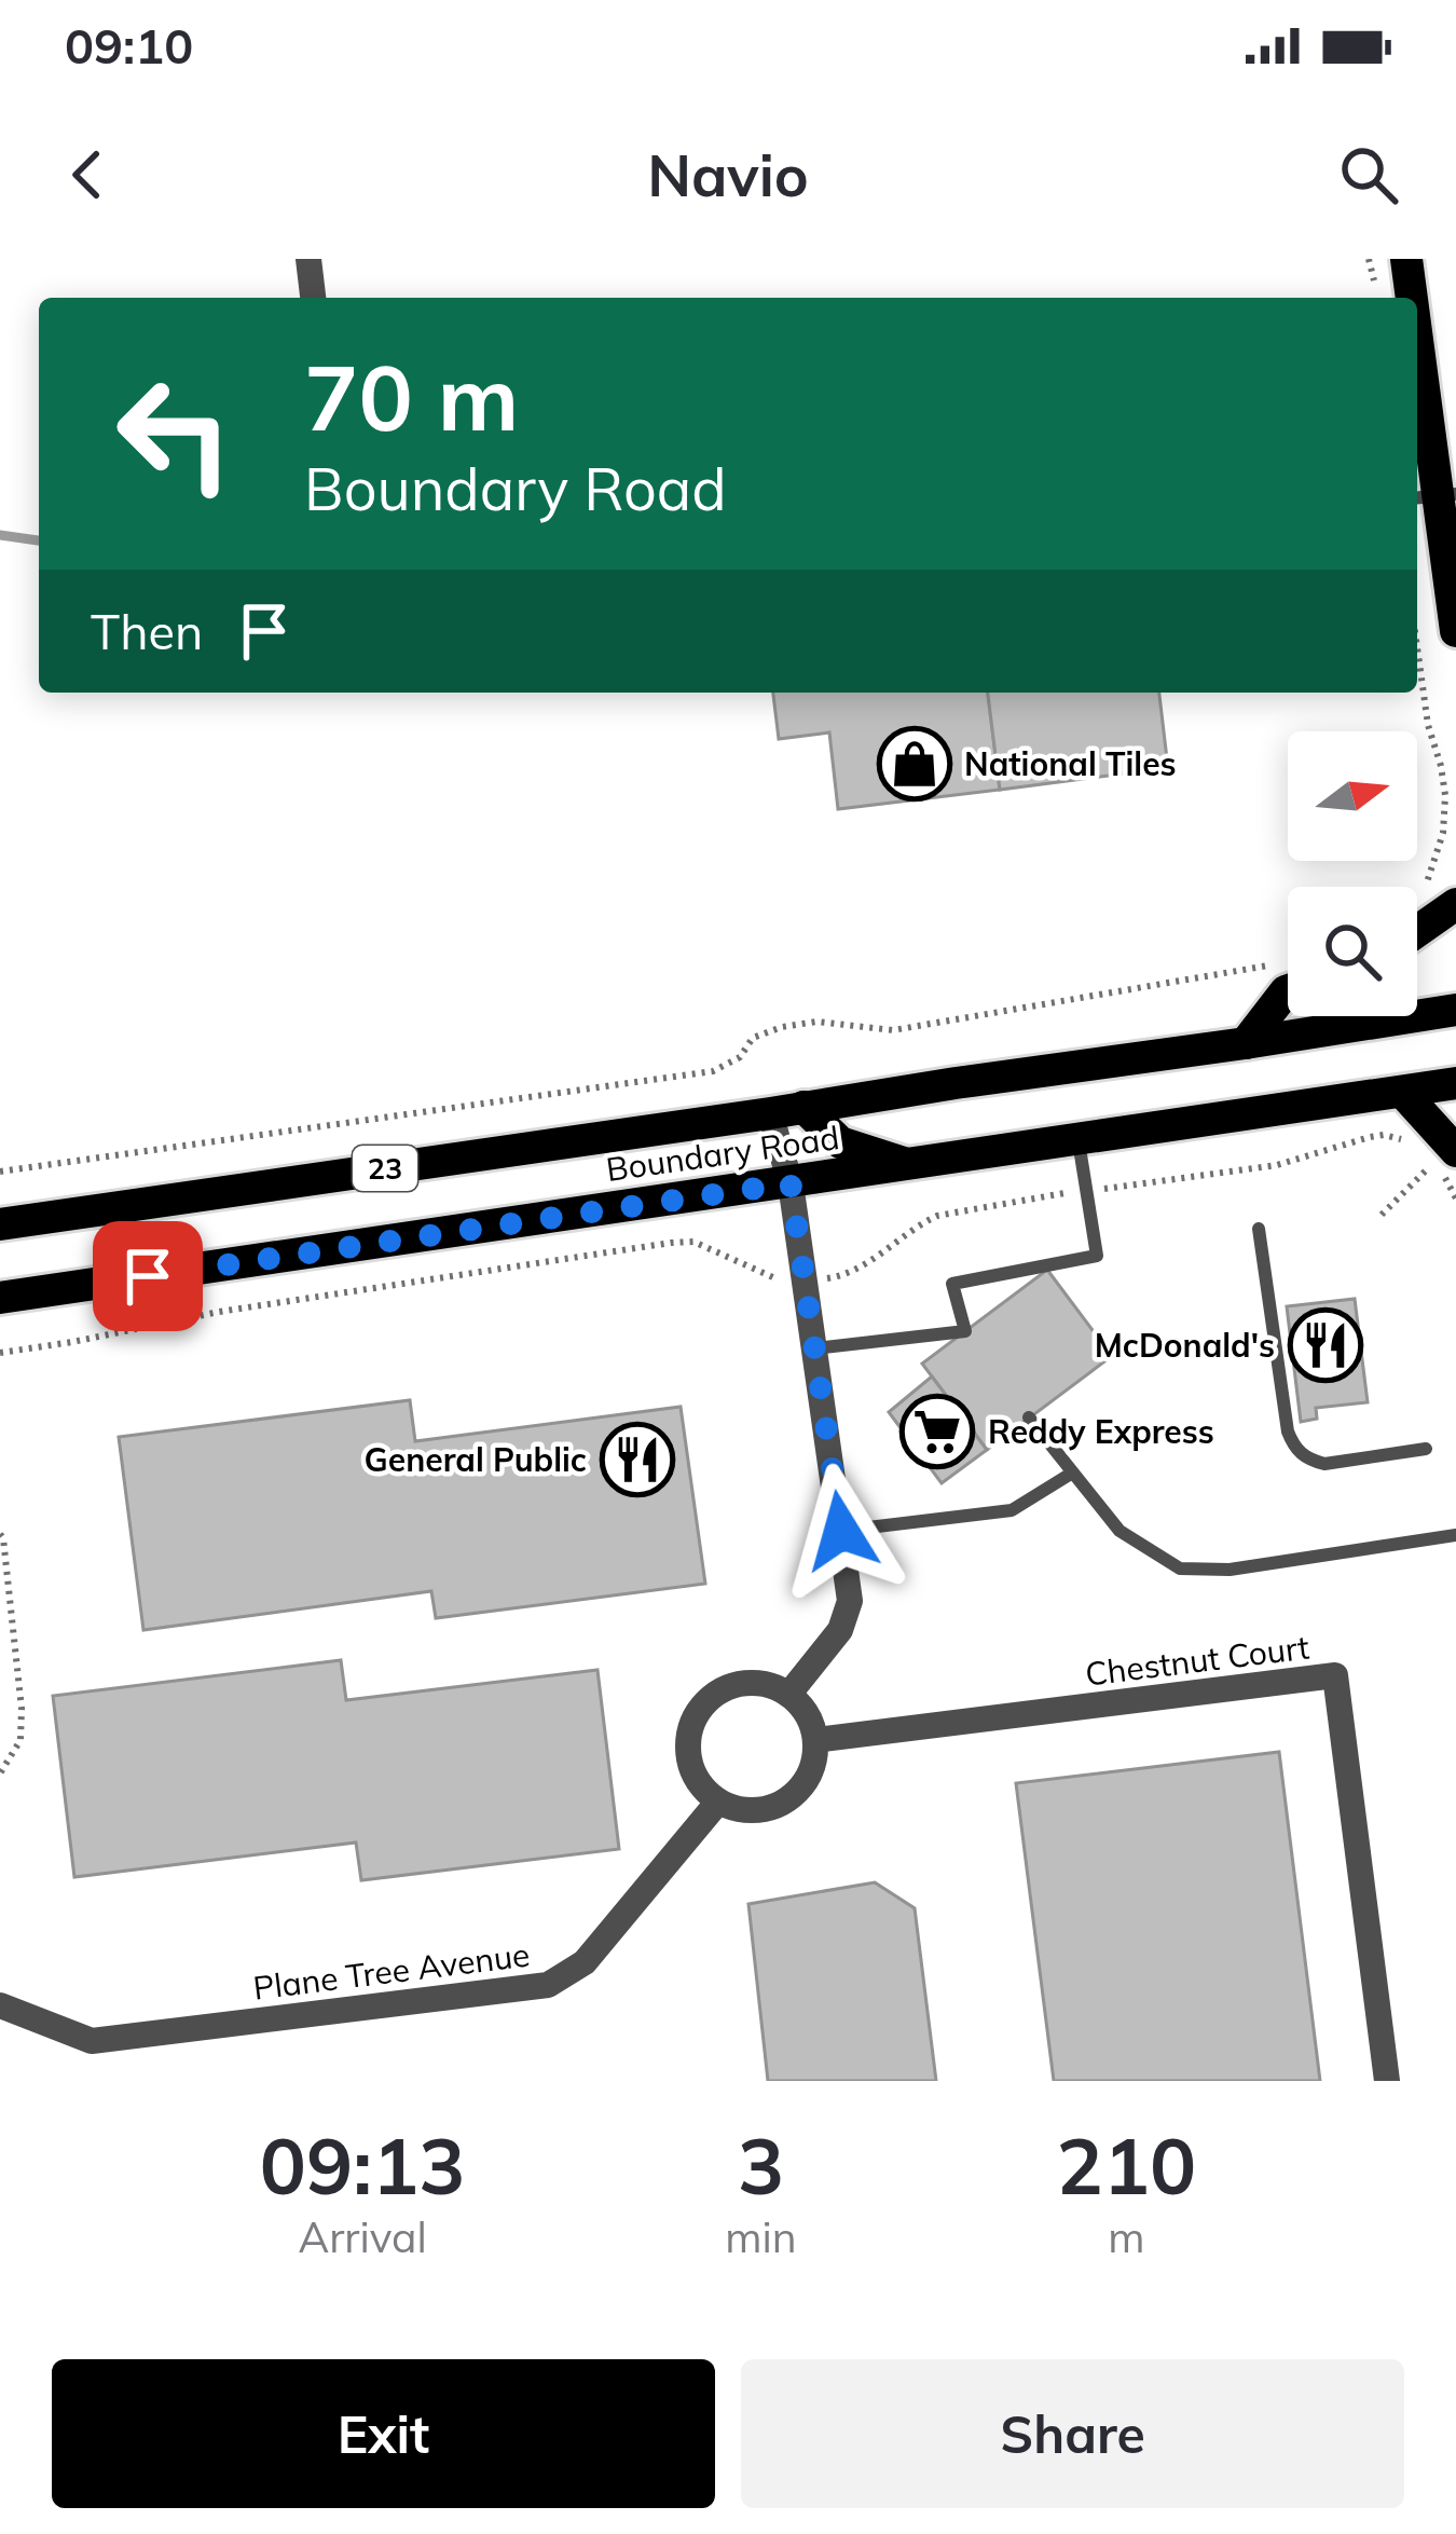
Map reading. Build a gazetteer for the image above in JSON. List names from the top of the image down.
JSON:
{
  "streets": {
    "main road": ["Boundary Road", "23"],
    "street": ["Chestnut Court", "Plane Tree Avenue"]
  },
  "crossings": [
    ["Chestnut Court", "Plane Tree Avenue"]
  ],
  "places": {
    "shop": ["National Tiles"],
    "restaurant": ["McDonald's", "General Public"],
    "supermarket": ["Reddy Express"]
  },
  "north": "right",
  "page": {
    "status": "09:10",
    "header": "Navio",
    "turn": ["70 m", "Boundary Road"],
    "then": "Then",
    "eta": [
      "09:13",
      "Arrival",
      "3",
      "min",
      "210",
      "m"
    ],
    "buttons": ["Exit", "Share"]
  }
}
